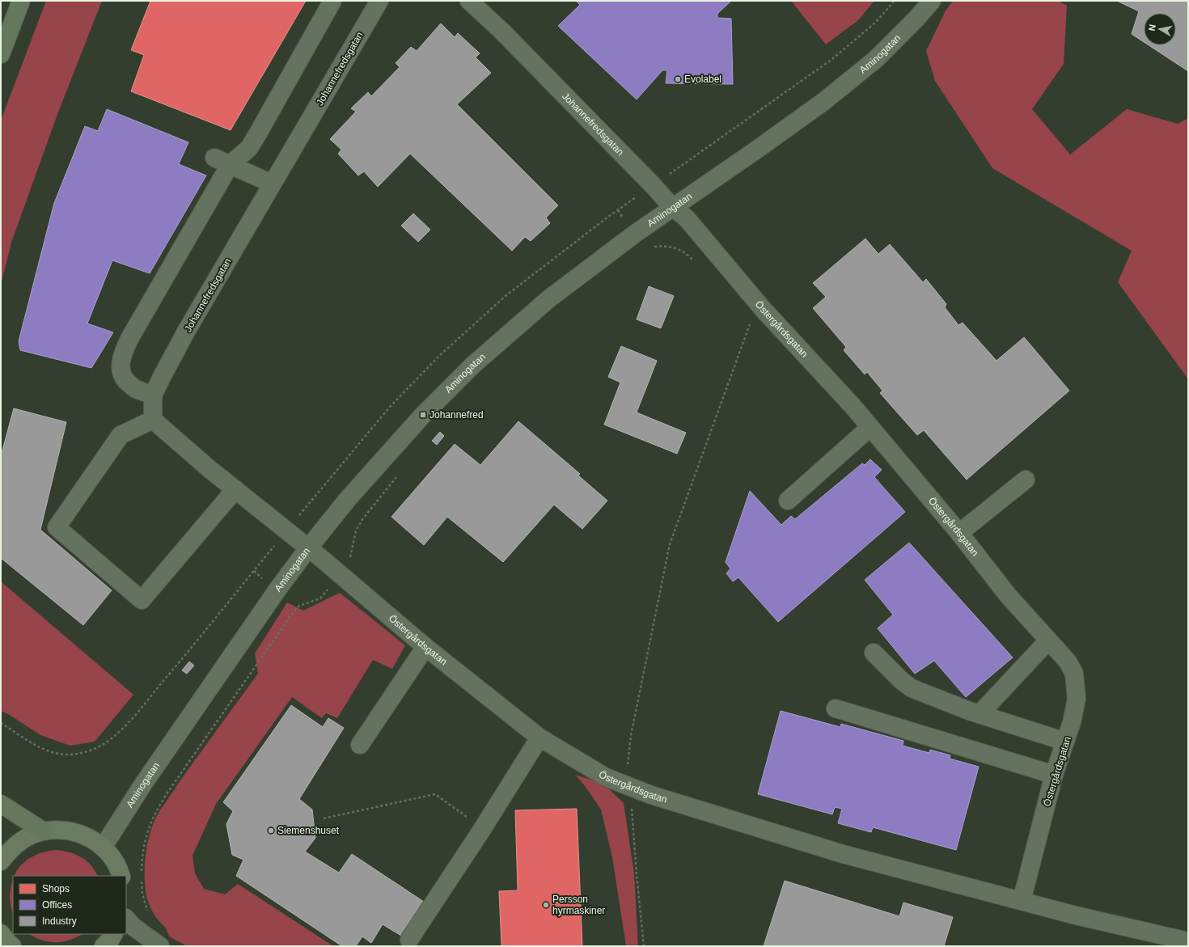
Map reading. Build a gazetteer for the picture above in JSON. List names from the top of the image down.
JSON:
{
  "streets": {
    "street": ["Aminogatan", "Johannefredsgatan", "Östergårdsgatan"]
  },
  "crossings": [
    ["Aminogatan", "Johannefredsgatan"],
    ["Aminogatan", "Östergårdsgatan"],
    ["Johannefredsgatan", "Östergårdsgatan"]
  ],
  "places": {
    "other": ["Evolabel", "Siemenshuset", "Persson hyrmaskiner"],
    "transit": ["Johannefred"]
  },
  "legend": ["Shops", "Offices", "Industry"],
  "north": "left"
}
